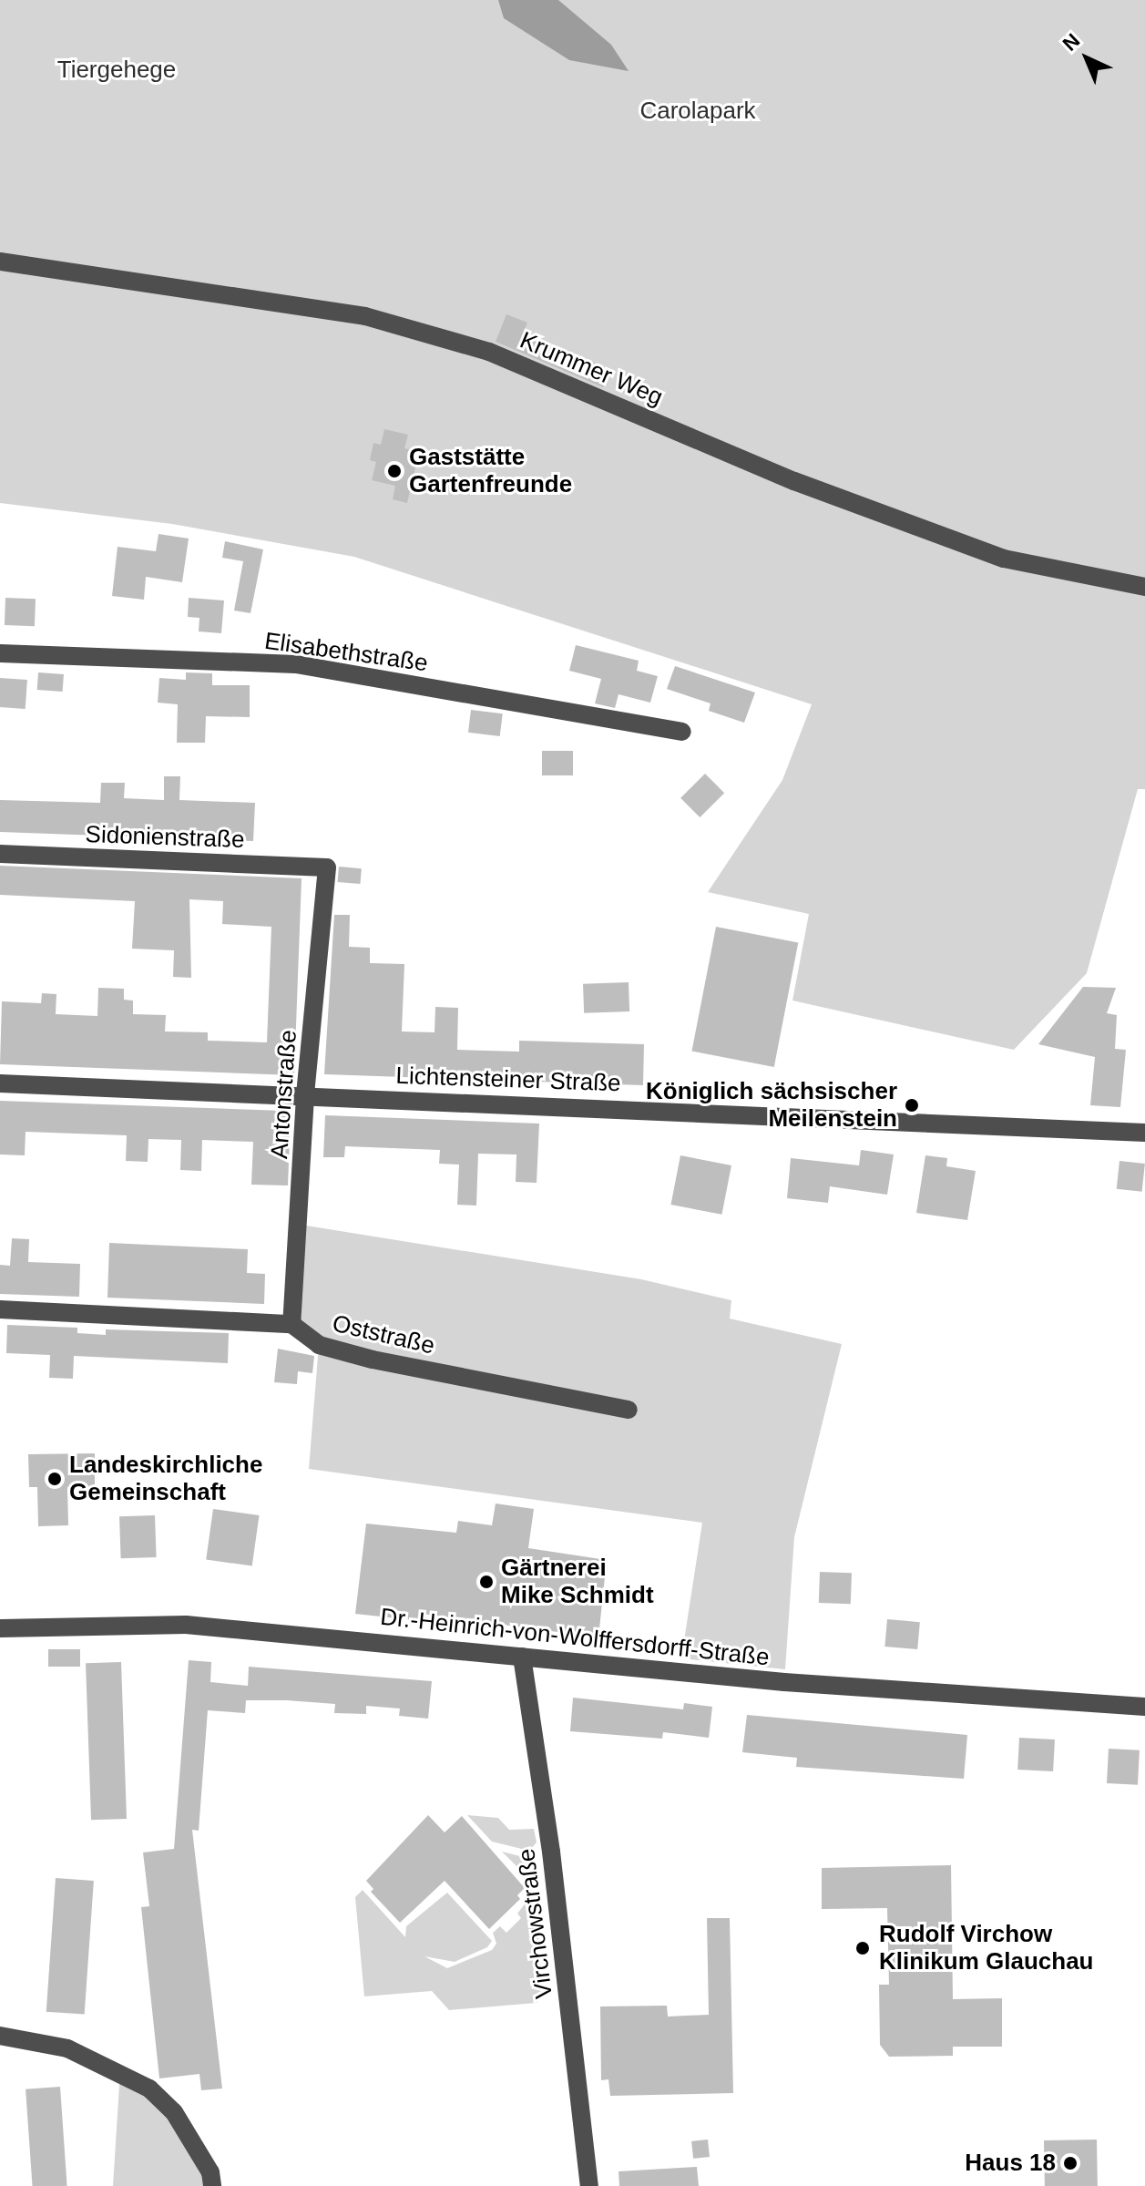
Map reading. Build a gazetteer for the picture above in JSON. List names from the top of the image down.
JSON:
{
  "streets": {
    "street": [
      "Krummer Weg",
      "Elisabethstraße",
      "Sidonienstraße",
      "Lichtensteiner Straße",
      "Antonstraße",
      "Oststraße",
      "Dr.-Heinrich-von-Wolffersdorff-Straße",
      "Virchowstraße"
    ]
  },
  "crossings": [
    ["Sidonienstraße", "Antonstraße"],
    ["Lichtensteiner Straße", "Antonstraße"],
    ["Antonstraße", "Oststraße"],
    ["Dr.-Heinrich-von-Wolffersdorff-Straße", "Virchowstraße"]
  ],
  "parks": ["Tiergehege", "Carolapark"],
  "places": [
    "Gaststätte Gartenfreunde",
    "Königlich sächsischer Meilenstein",
    "Landeskirchliche Gemeinschaft",
    "Gärtnerei Mike Schmidt",
    "Rudolf Virchow Klinikum Glauchau",
    "Haus 18"
  ],
  "north": "top left"
}
